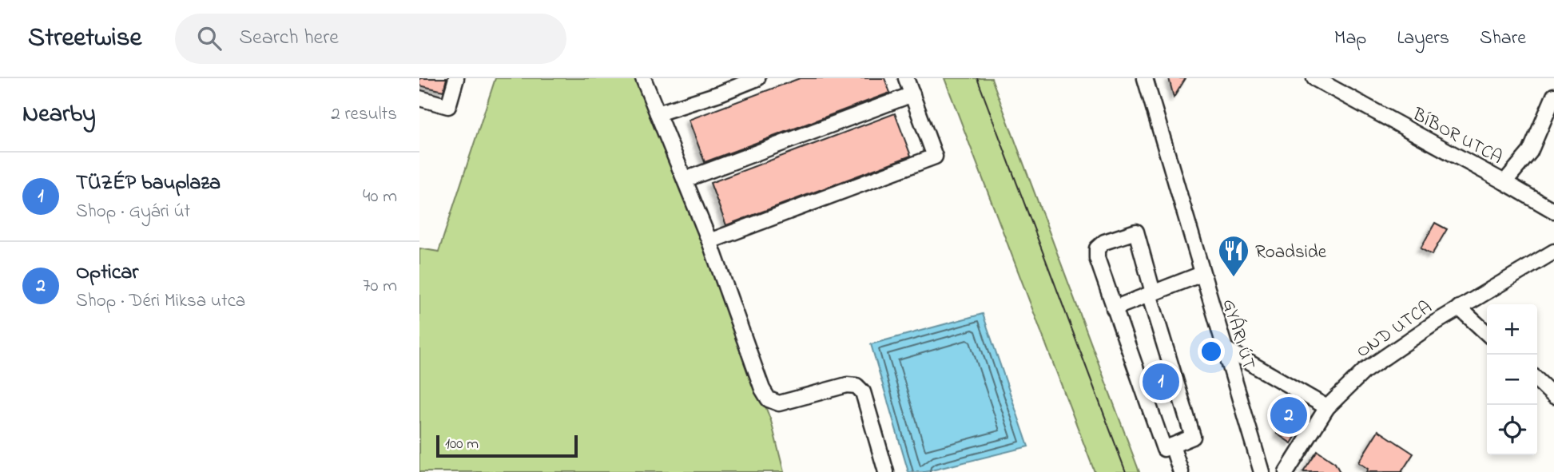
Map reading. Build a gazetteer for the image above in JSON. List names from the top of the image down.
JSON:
{
  "streets": {
    "street": ["BÍBOR UTCA", "OND UTCA", "GYÁRI ÚT"]
  },
  "places": {
    "restaurant": ["Roadside"]
  },
  "scale_bar": "100 m",
  "page": {
    "header": "Streetwise",
    "search": "Search here",
    "nav": ["Map", "Layers", "Share"],
    "heading": ["Nearby", "2 results"],
    "list": [
      {
        "mark": "1",
        "name": "TÜZÉP bauplaza",
        "note": "Shop · Gyári út",
        "value": "40 m"
      },
      {
        "mark": "2",
        "name": "Opticar",
        "note": "Shop · Déri Miksa utca",
        "value": "70 m"
      }
    ],
    "map_buttons": ["+", "−"],
    "pins": ["1", "2"],
    "scale": "100 m"
  }
}
